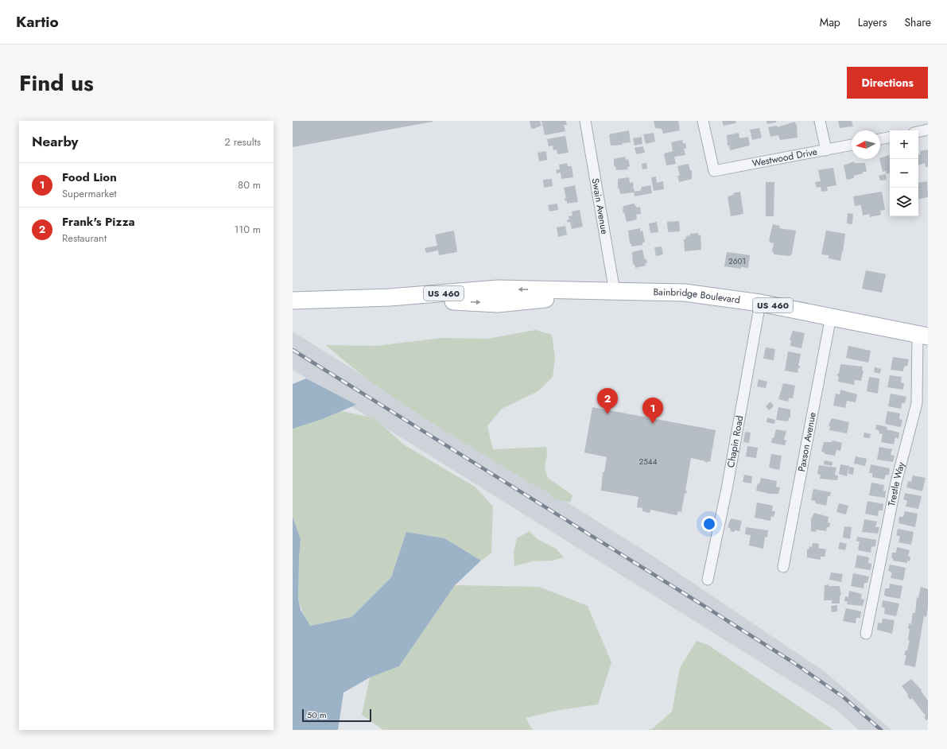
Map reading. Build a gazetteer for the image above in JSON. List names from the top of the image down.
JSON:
{
  "streets": {
    "main road": ["US 460", "Bainbridge Boulevard"],
    "street": [
      "Westwood Drive",
      "Swain Avenue",
      "Chapin Road",
      "Paxson Avenue",
      "Trestle Way"
    ]
  },
  "crossings": [
    ["Swain Avenue", "Bainbridge Boulevard"],
    ["Bainbridge Boulevard", "Chapin Road"],
    ["Bainbridge Boulevard", "Paxson Avenue"],
    ["Bainbridge Boulevard", "Trestle Way"]
  ],
  "house_numbers": ["2601", "2544"],
  "scale_bar": "50 m",
  "north": "left",
  "page": {
    "header": "Kartio",
    "nav": ["Map", "Layers", "Share"],
    "title": "Find us",
    "buttons": "Directions",
    "heading": ["Nearby", "2 results"],
    "map_buttons": ["+", "−"],
    "list": [
      {
        "mark": "1",
        "name": "Food Lion",
        "note": "Supermarket",
        "value": "80 m"
      },
      {
        "mark": "2",
        "name": "Frank's Pizza",
        "note": "Restaurant",
        "value": "110 m"
      }
    ],
    "pins": ["2", "1"],
    "scale": "50 m"
  }
}
